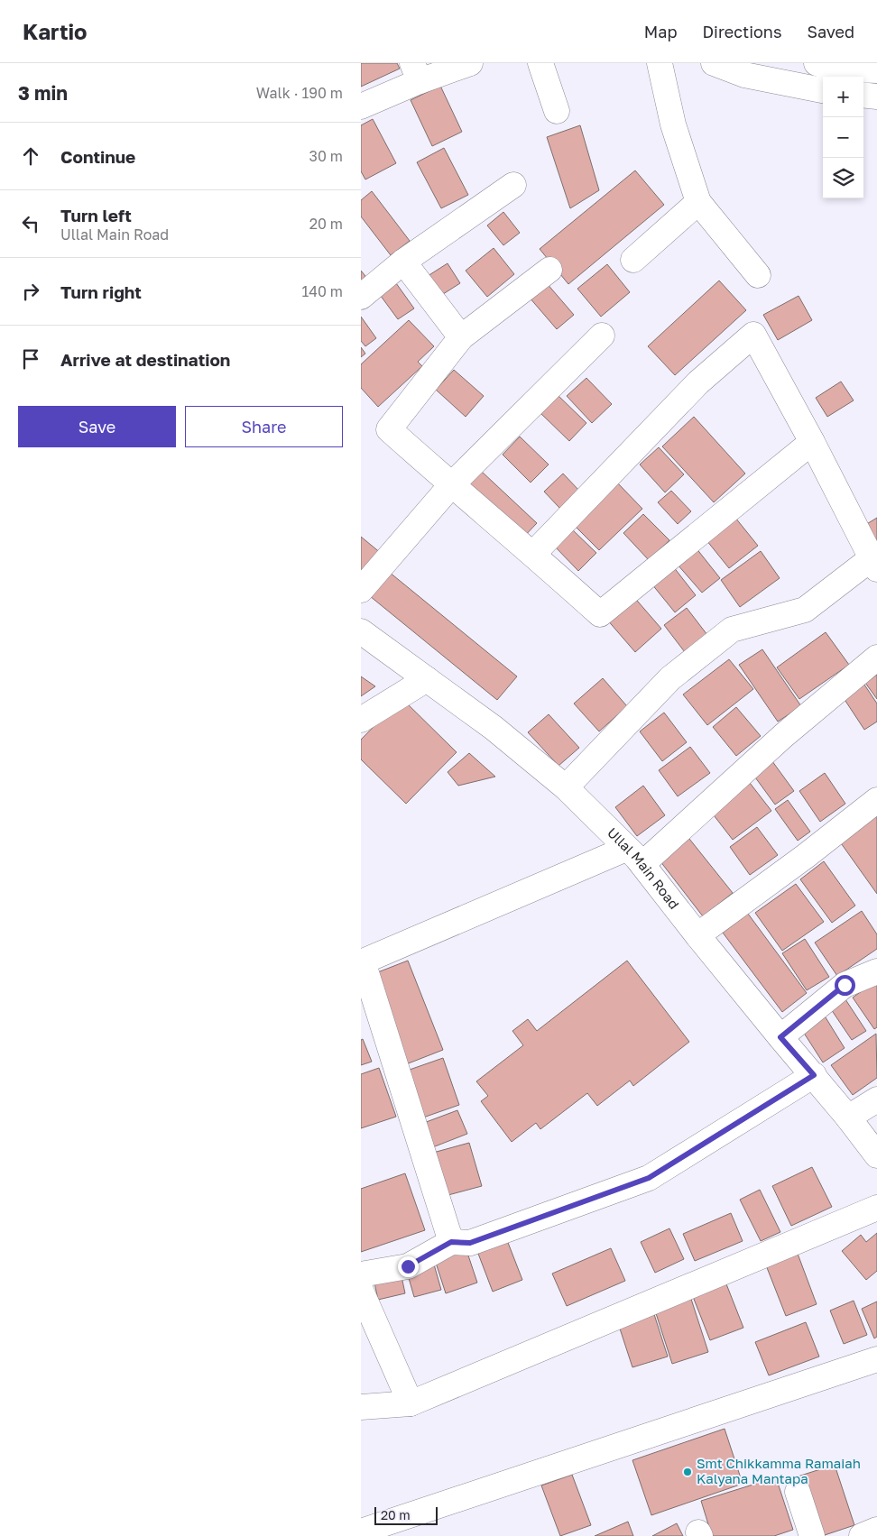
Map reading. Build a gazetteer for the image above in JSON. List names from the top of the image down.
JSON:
{
  "streets": {
    "street": ["Ullal Main Road"]
  },
  "places": ["Smt Chikkamma Ramaiah Kalyana Mantapa"],
  "scale_bar": "20 m",
  "page": {
    "header": "Kartio",
    "nav": ["Map", "Directions", "Saved"],
    "heading": ["3 min", "Walk · 190 m"],
    "map_buttons": ["+", "−"],
    "list": [
      ["Continue", "30 m"],
      ["Turn left", "Ullal Main Road", "20 m"],
      ["Turn right", "140 m"],
      "Arrive at destination"
    ],
    "buttons": ["Save", "Share"],
    "scale": "20 m"
  }
}
